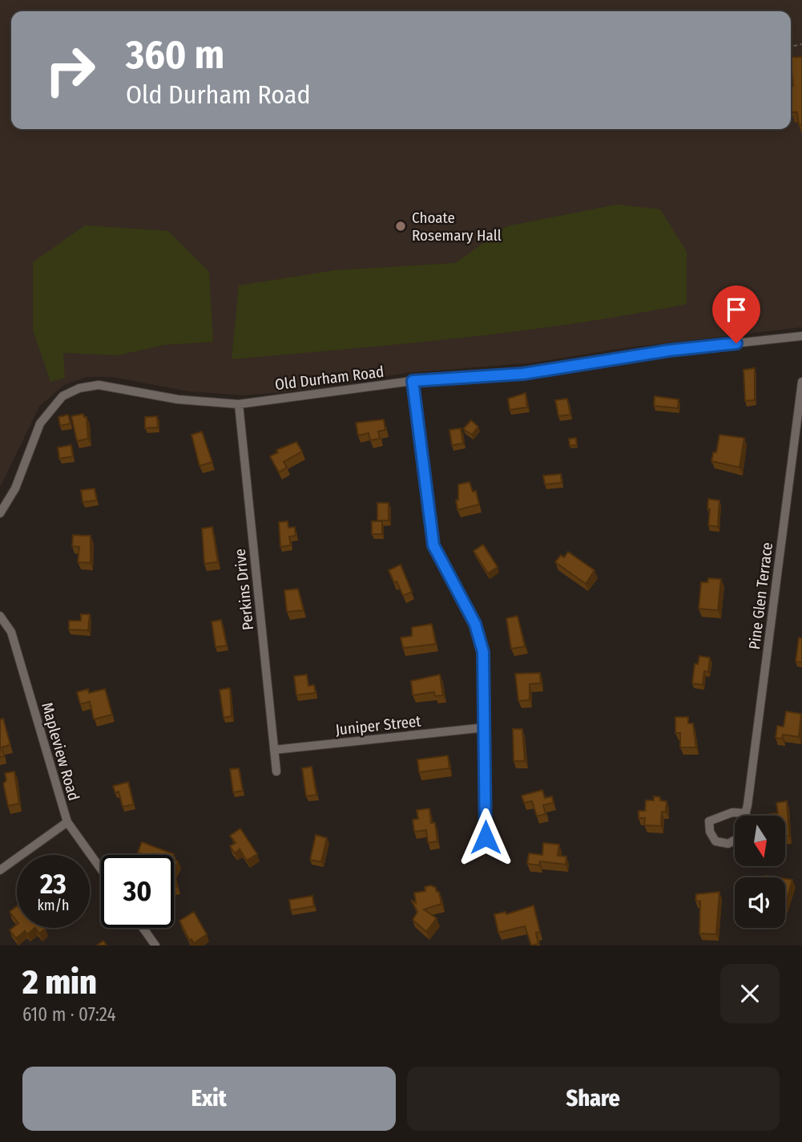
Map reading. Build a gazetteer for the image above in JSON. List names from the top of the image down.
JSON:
{
  "streets": {
    "street": [
      "Old Durham Road",
      "Perkins Drive",
      "Pine Glen Terrace",
      "Juniper Street",
      "Mapleview Road"
    ]
  },
  "crossings": [
    ["Old Durham Road", "Perkins Drive"],
    ["Perkins Drive", "Juniper Street"]
  ],
  "places": ["Choate Rosemary Hall"],
  "north": "bottom",
  "page": {
    "turn": ["360 m", "Old Durham Road"],
    "speed": "23 km/h",
    "limit": "30",
    "heading": ["2 min", "610 m · 07:24"],
    "buttons": ["Exit", "Share"]
  }
}
